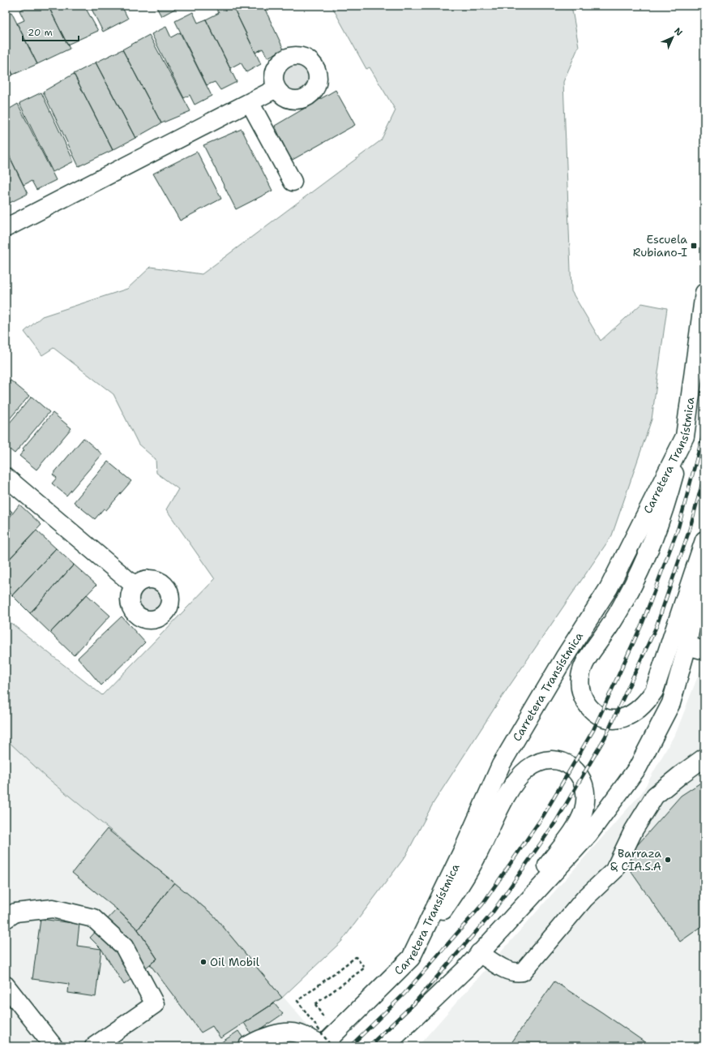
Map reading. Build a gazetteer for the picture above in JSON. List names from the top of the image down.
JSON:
{
  "streets": {
    "main road": ["Carretera Transístmica"]
  },
  "places": {
    "transit": ["Escuela Rubiano-I"],
    "other": ["Barraza & CIA.S.A", "Oil Mobil"]
  },
  "scale_bar": "20 m",
  "north": "top right"
}
